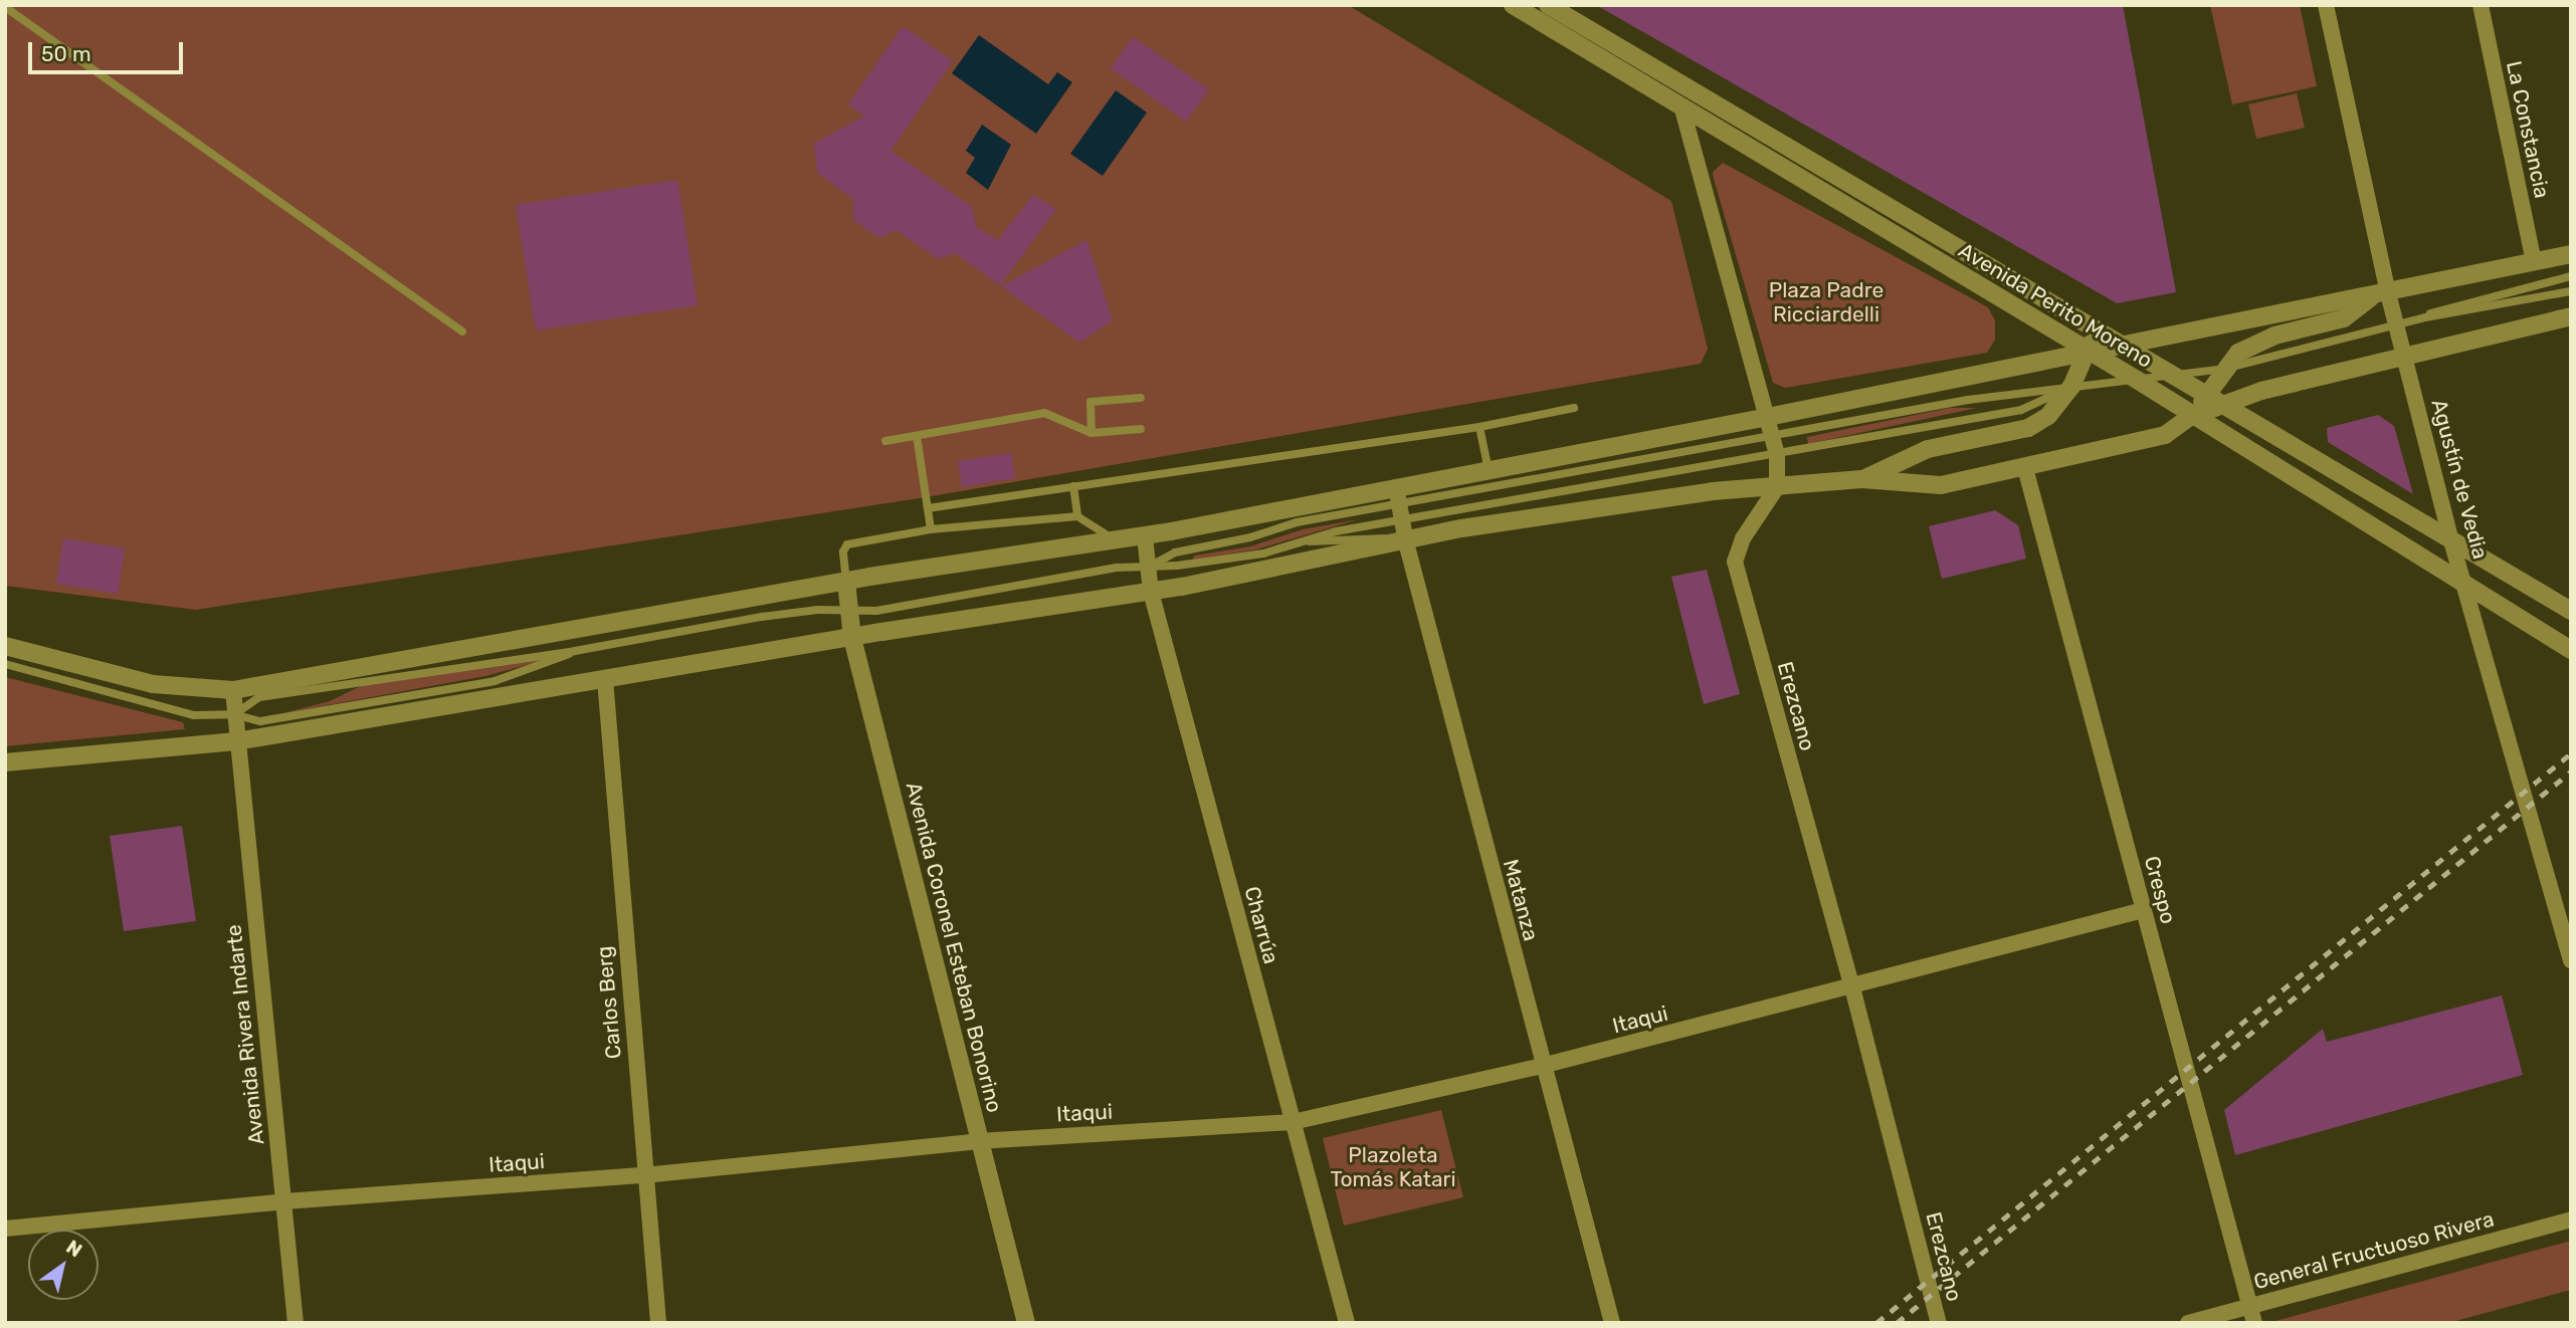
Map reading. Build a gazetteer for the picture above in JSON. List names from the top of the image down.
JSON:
{
  "streets": {
    "main road": ["Avenida Perito Moreno", "Avenida Coronel Esteban Bonorino"],
    "street": [
      "La Constancia",
      "Agustín de Vedia",
      "Erezcano",
      "Crespo",
      "Matanza",
      "Charrúa",
      "Carlos Berg",
      "Itaqui",
      "Avenida Rivera Indarte",
      "General Fructuoso Rivera"
    ]
  },
  "crossings": [
    ["Avenida Perito Moreno", "Agustín de Vedia"],
    ["Erezcano", "Itaqui"],
    ["Crespo", "Itaqui"],
    ["Crespo", "General Fructuoso Rivera"],
    ["Matanza", "Itaqui"],
    ["Charrúa", "Itaqui"],
    ["Avenida Coronel Esteban Bonorino", "Itaqui"],
    ["Carlos Berg", "Itaqui"],
    ["Itaqui", "Avenida Rivera Indarte"]
  ],
  "parks": ["Plaza Padre Ricciardelli", "Plazoleta Tomás Katari"],
  "scale_bar": "50 m",
  "north": "top right"
}
